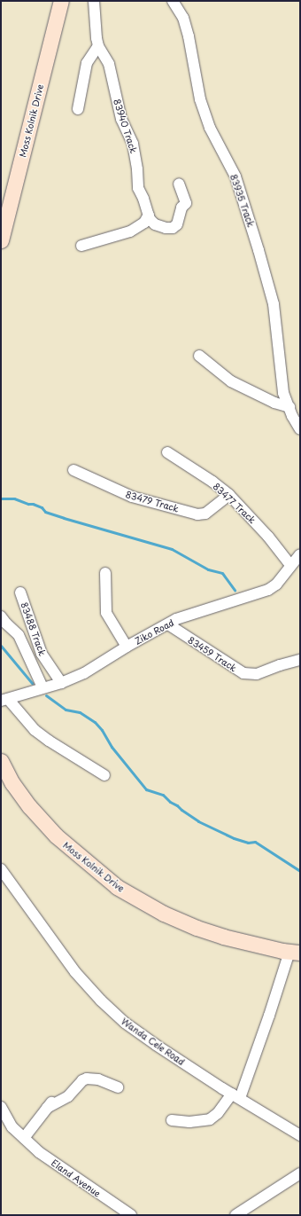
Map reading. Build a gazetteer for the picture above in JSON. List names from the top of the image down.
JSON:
{
  "streets": {
    "main road": ["Moss Kolnik Drive"],
    "street": [
      "83940 Track",
      "83935 Track",
      "83479 Track",
      "83477 Track",
      "83488 Track",
      "Ziko Road",
      "83459 Track",
      "Wanda Cele Road",
      "Eland Avenue"
    ]
  },
  "crossings": [
    ["83479 Track", "83477 Track"],
    ["83477 Track", "Ziko Road"],
    ["83488 Track", "Ziko Road"],
    ["Ziko Road", "83459 Track"]
  ]
}
